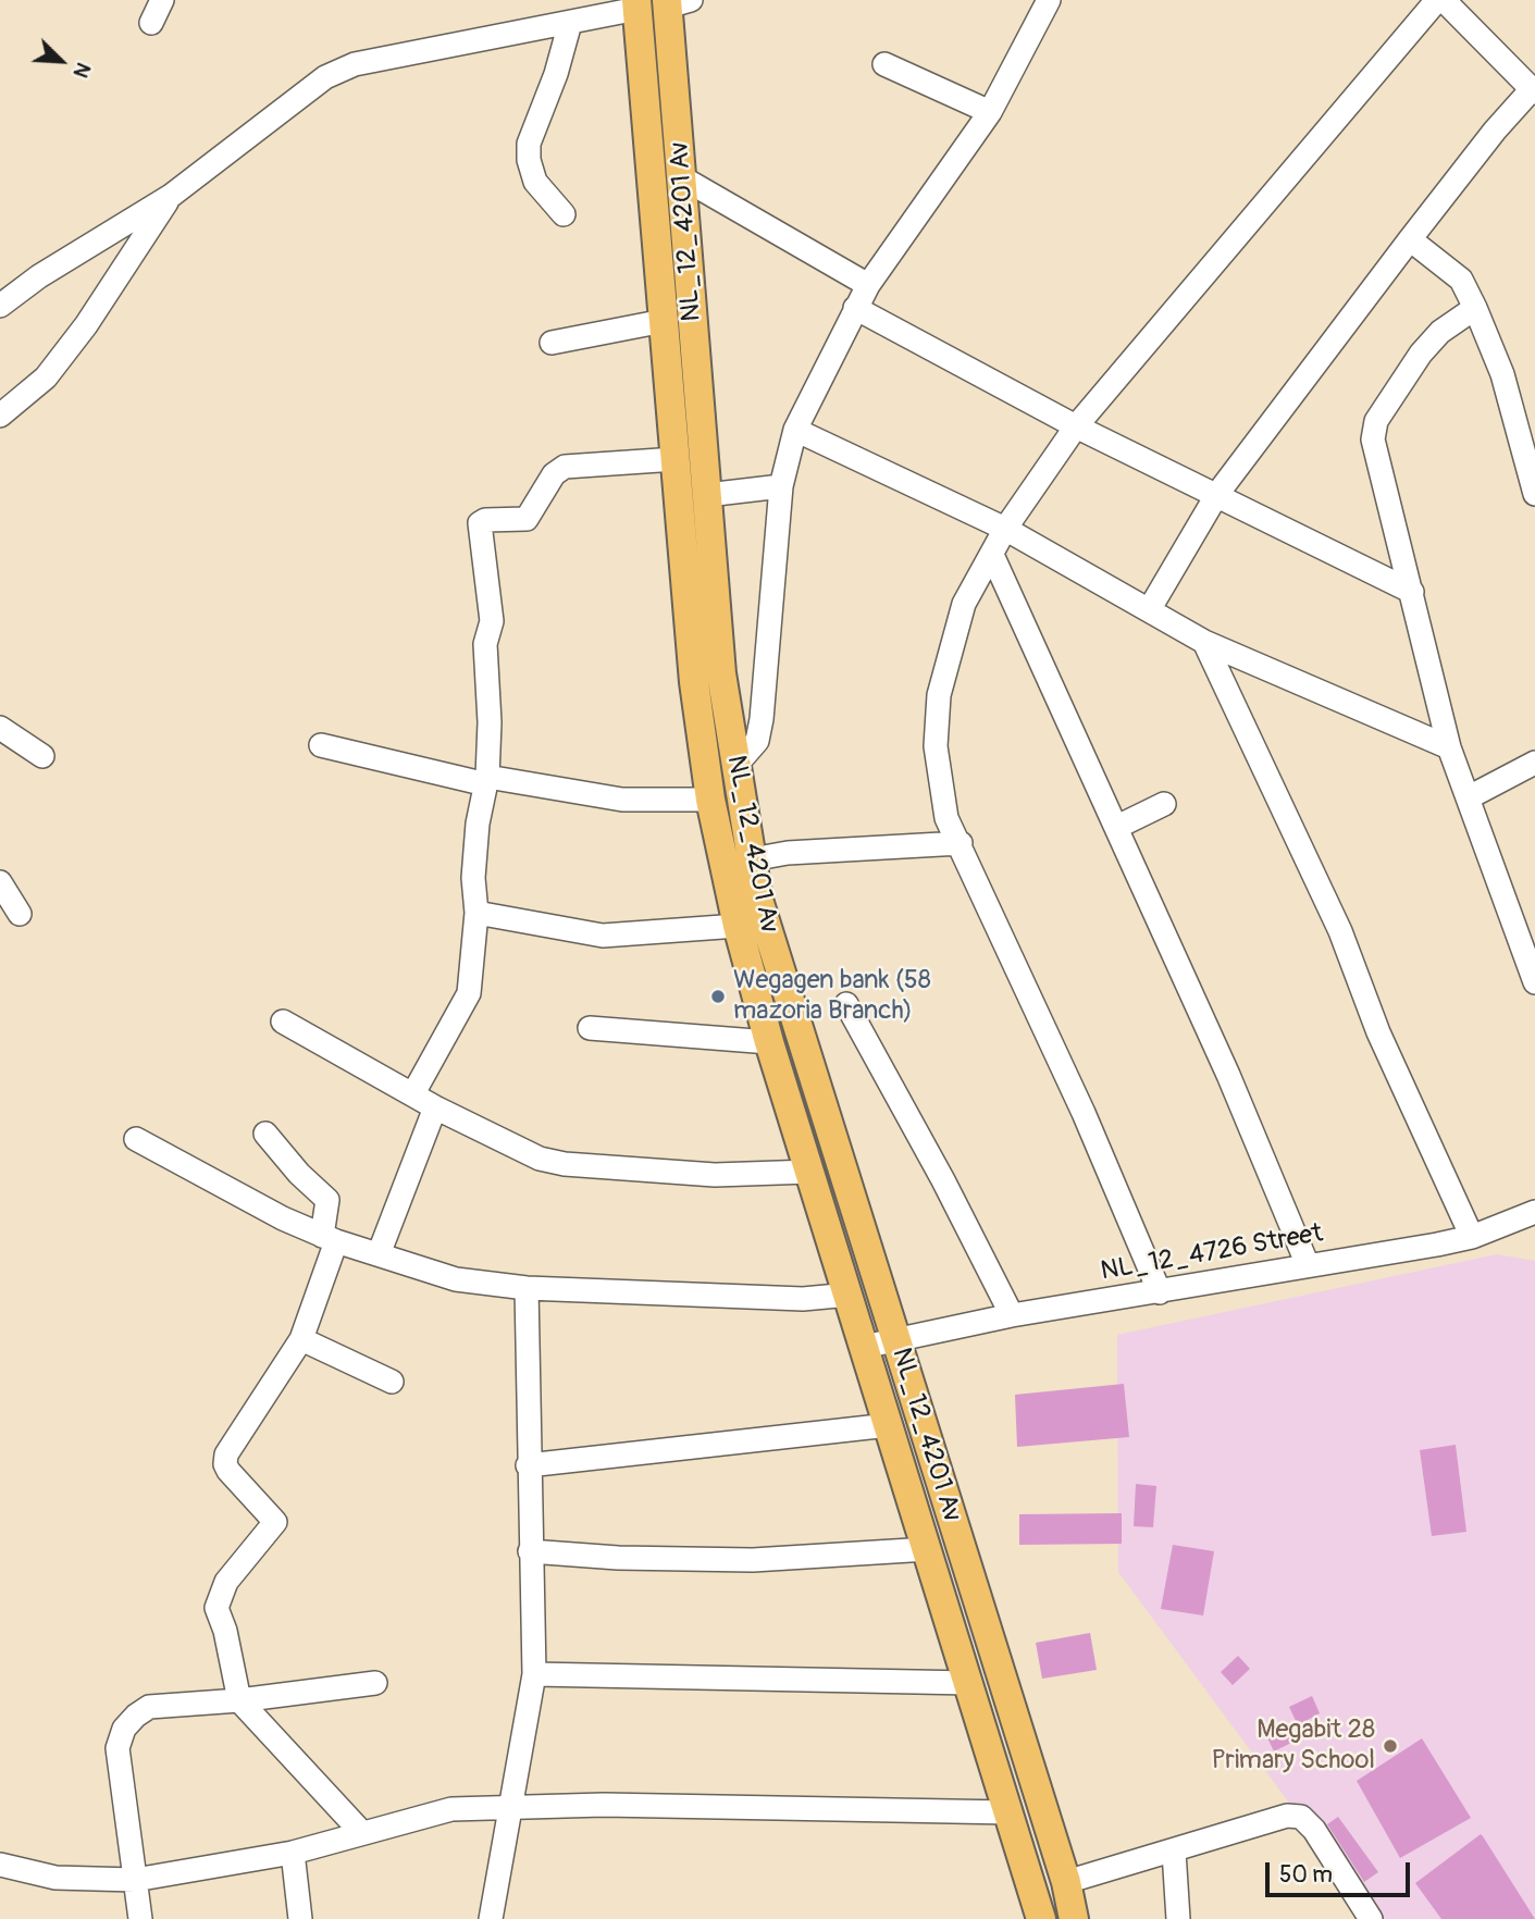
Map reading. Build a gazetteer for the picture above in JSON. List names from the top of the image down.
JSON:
{
  "streets": {
    "main road": ["NL_12_4201 Av"],
    "street": ["NL_12_4726 Street"]
  },
  "crossings": [
    ["NL_12_4201 Av", "NL_12_4726 Street"]
  ],
  "places": ["Wegagen bank (58 mazoria Branch)", "Megabit 28 Primary School"],
  "scale_bar": "50 m",
  "north": "bottom right"
}
